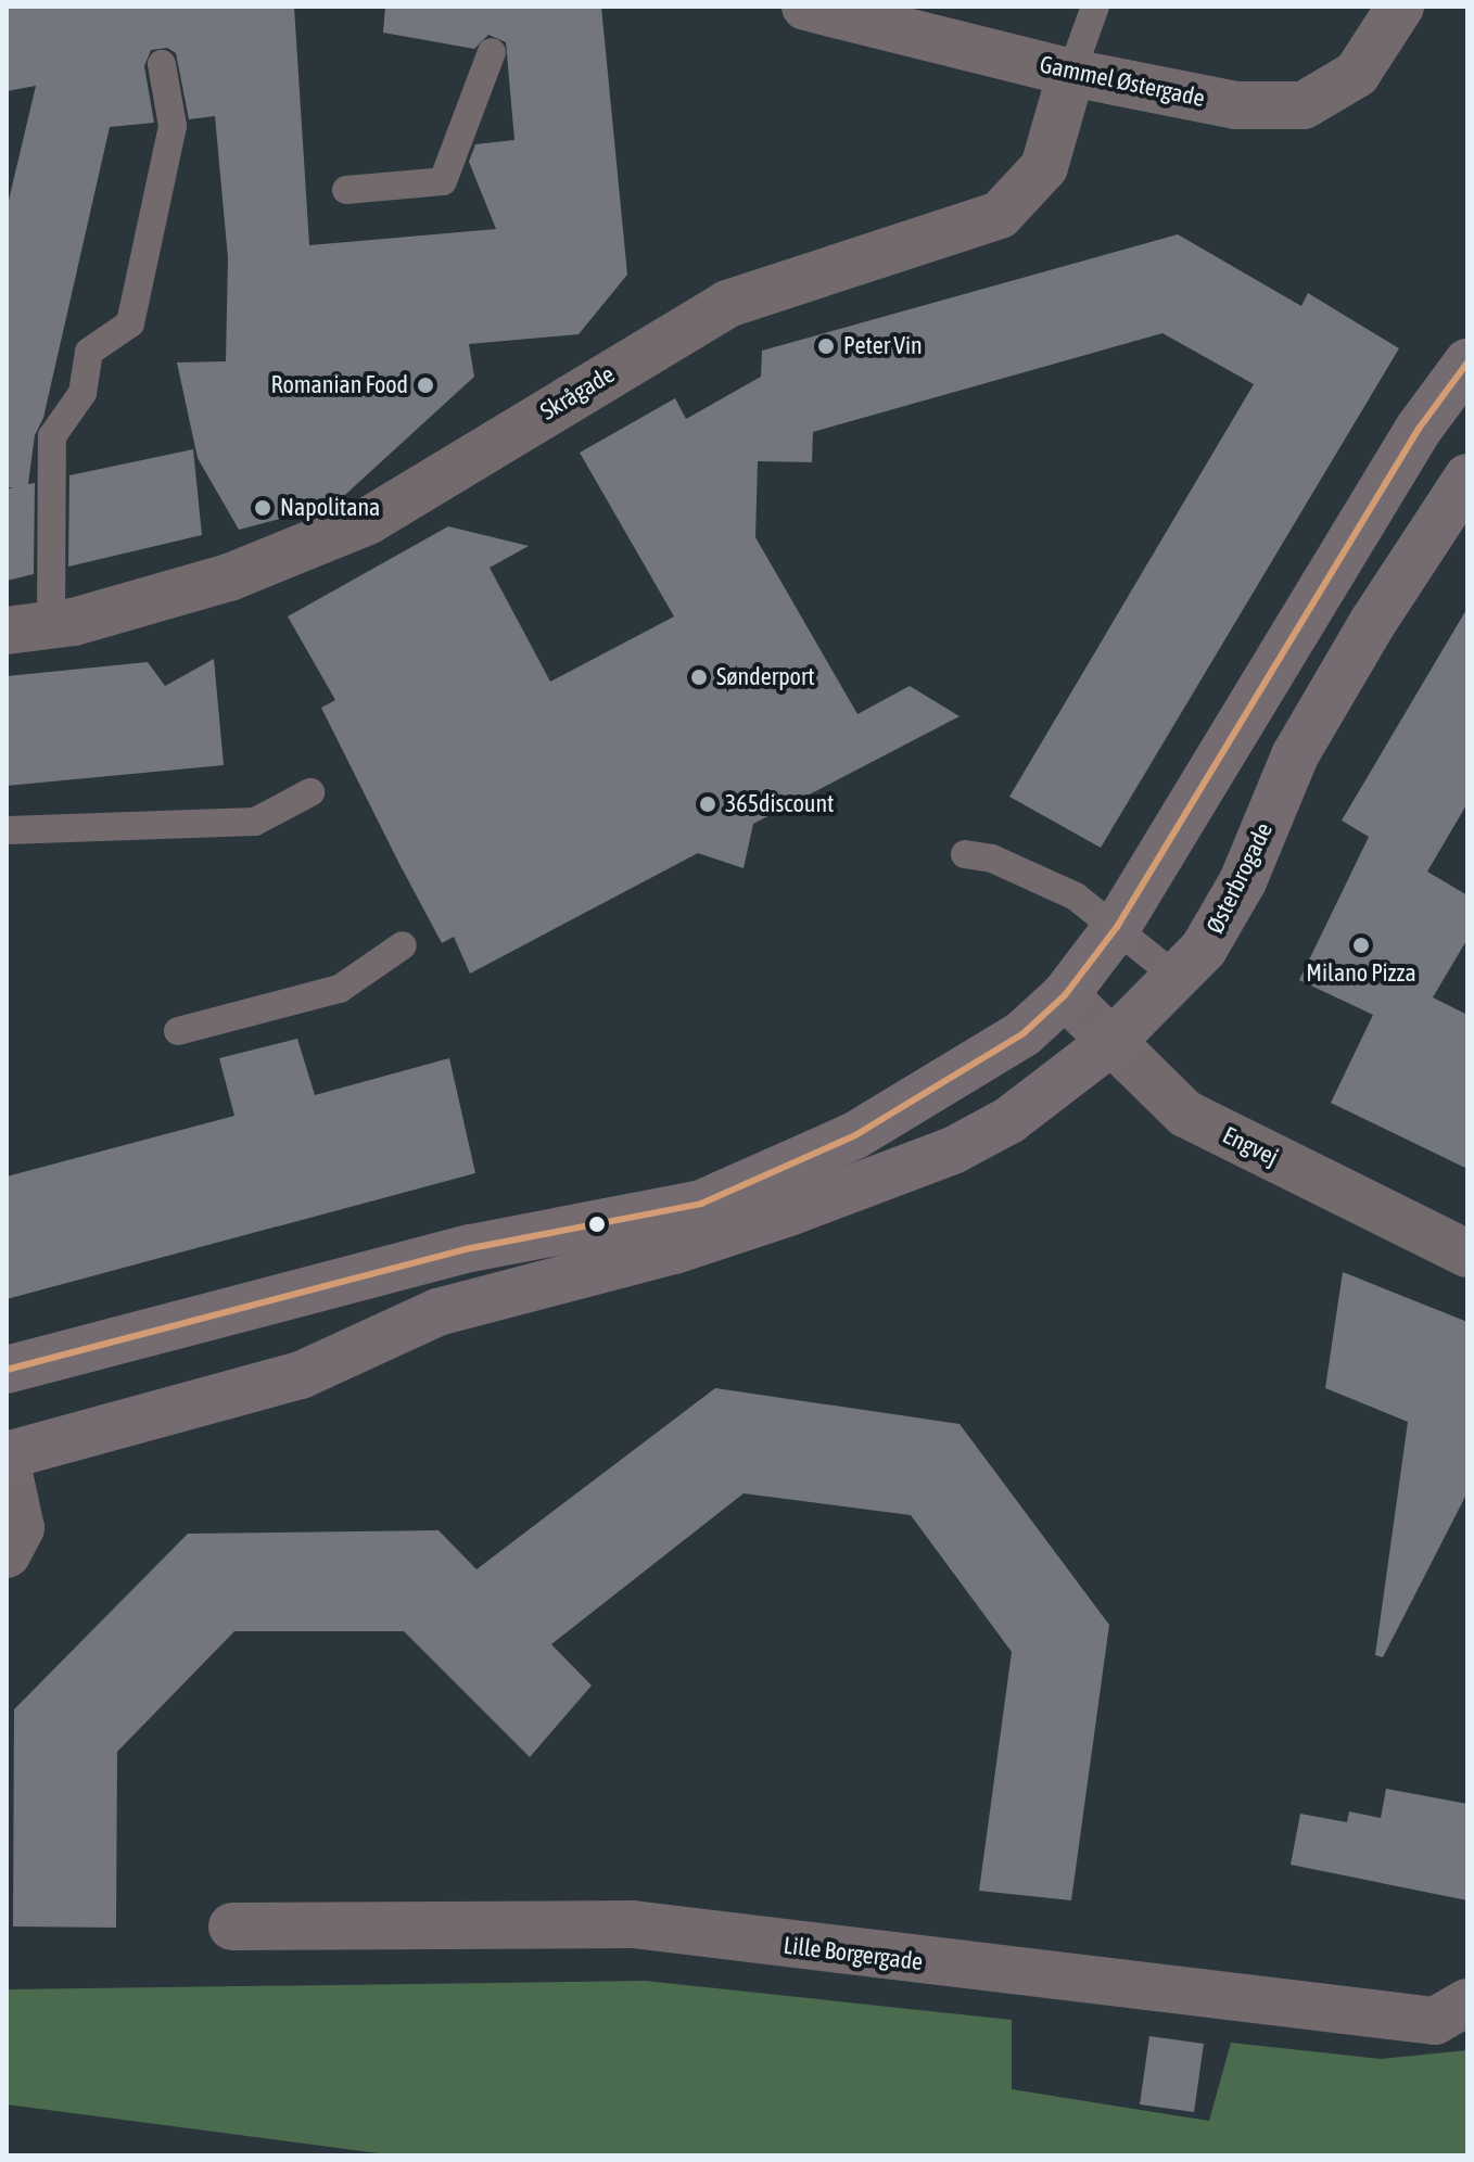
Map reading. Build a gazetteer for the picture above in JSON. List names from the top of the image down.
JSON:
{
  "streets": {
    "main road": ["Østerbrogade"],
    "street": [
      "Gammel Østergade",
      "Skrågade",
      "Engvej",
      "Lille Borgergade"
    ]
  },
  "crossings": [
    ["Gammel Østergade", "Skrågade"],
    ["Østerbrogade", "Engvej"]
  ],
  "places": [
    "Peter Vin",
    "Romanian Food",
    "Napolitana",
    "Sønderport",
    "365discount",
    "Milano Pizza"
  ]
}
